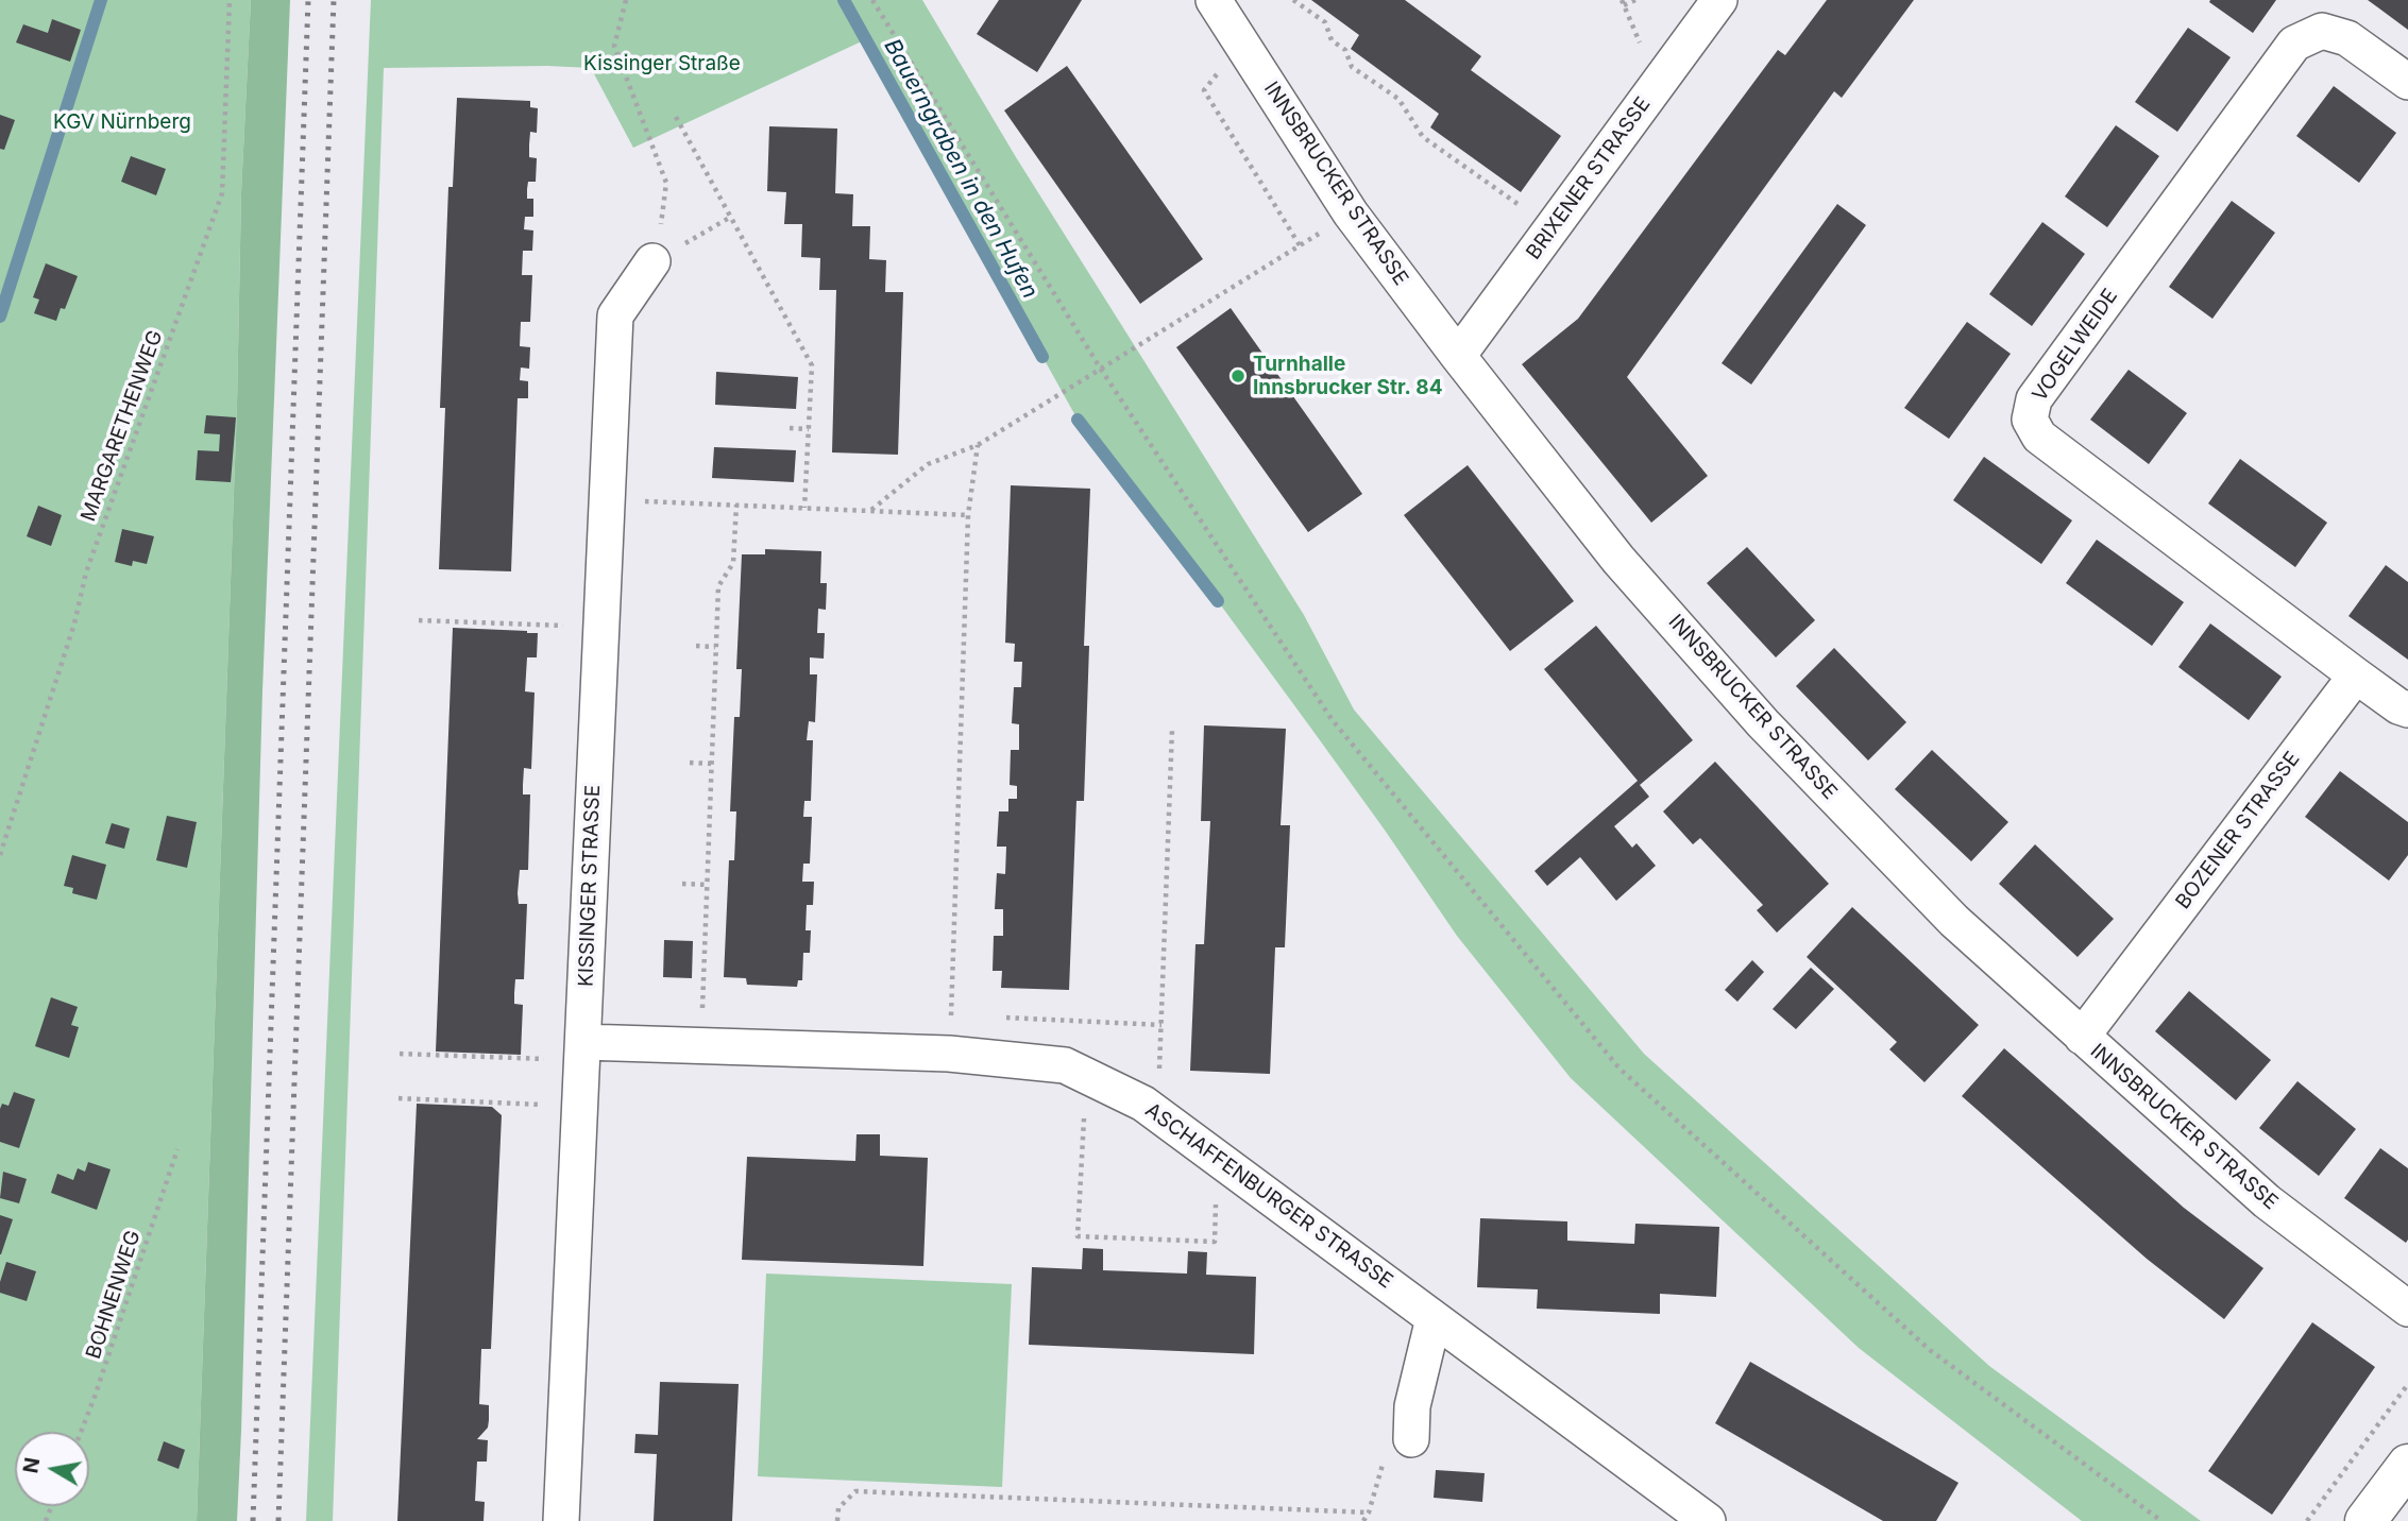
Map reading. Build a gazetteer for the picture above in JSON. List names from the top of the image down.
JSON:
{
  "streets": {
    "street": [
      "BRIXENER STRASSE",
      "INNSBRUCKER STRASSE",
      "VOGELWEIDE",
      "BOZENER STRASSE",
      "KISSINGER STRASSE",
      "ASCHAFFENBURGER STRASSE"
    ],
    "path": ["MARGARETHENWEG", "BOHNENWEG"]
  },
  "crossings": [
    ["BRIXENER STRASSE", "INNSBRUCKER STRASSE"],
    ["INNSBRUCKER STRASSE", "BOZENER STRASSE"],
    ["VOGELWEIDE", "BOZENER STRASSE"],
    ["KISSINGER STRASSE", "ASCHAFFENBURGER STRASSE"]
  ],
  "water": ["Bauerngraben in den Hufen"],
  "parks": ["Kissinger Straße", "KGV Nürnberg"],
  "places": ["Turnhalle Innsbrucker Str. 84"],
  "north": "left"
}
